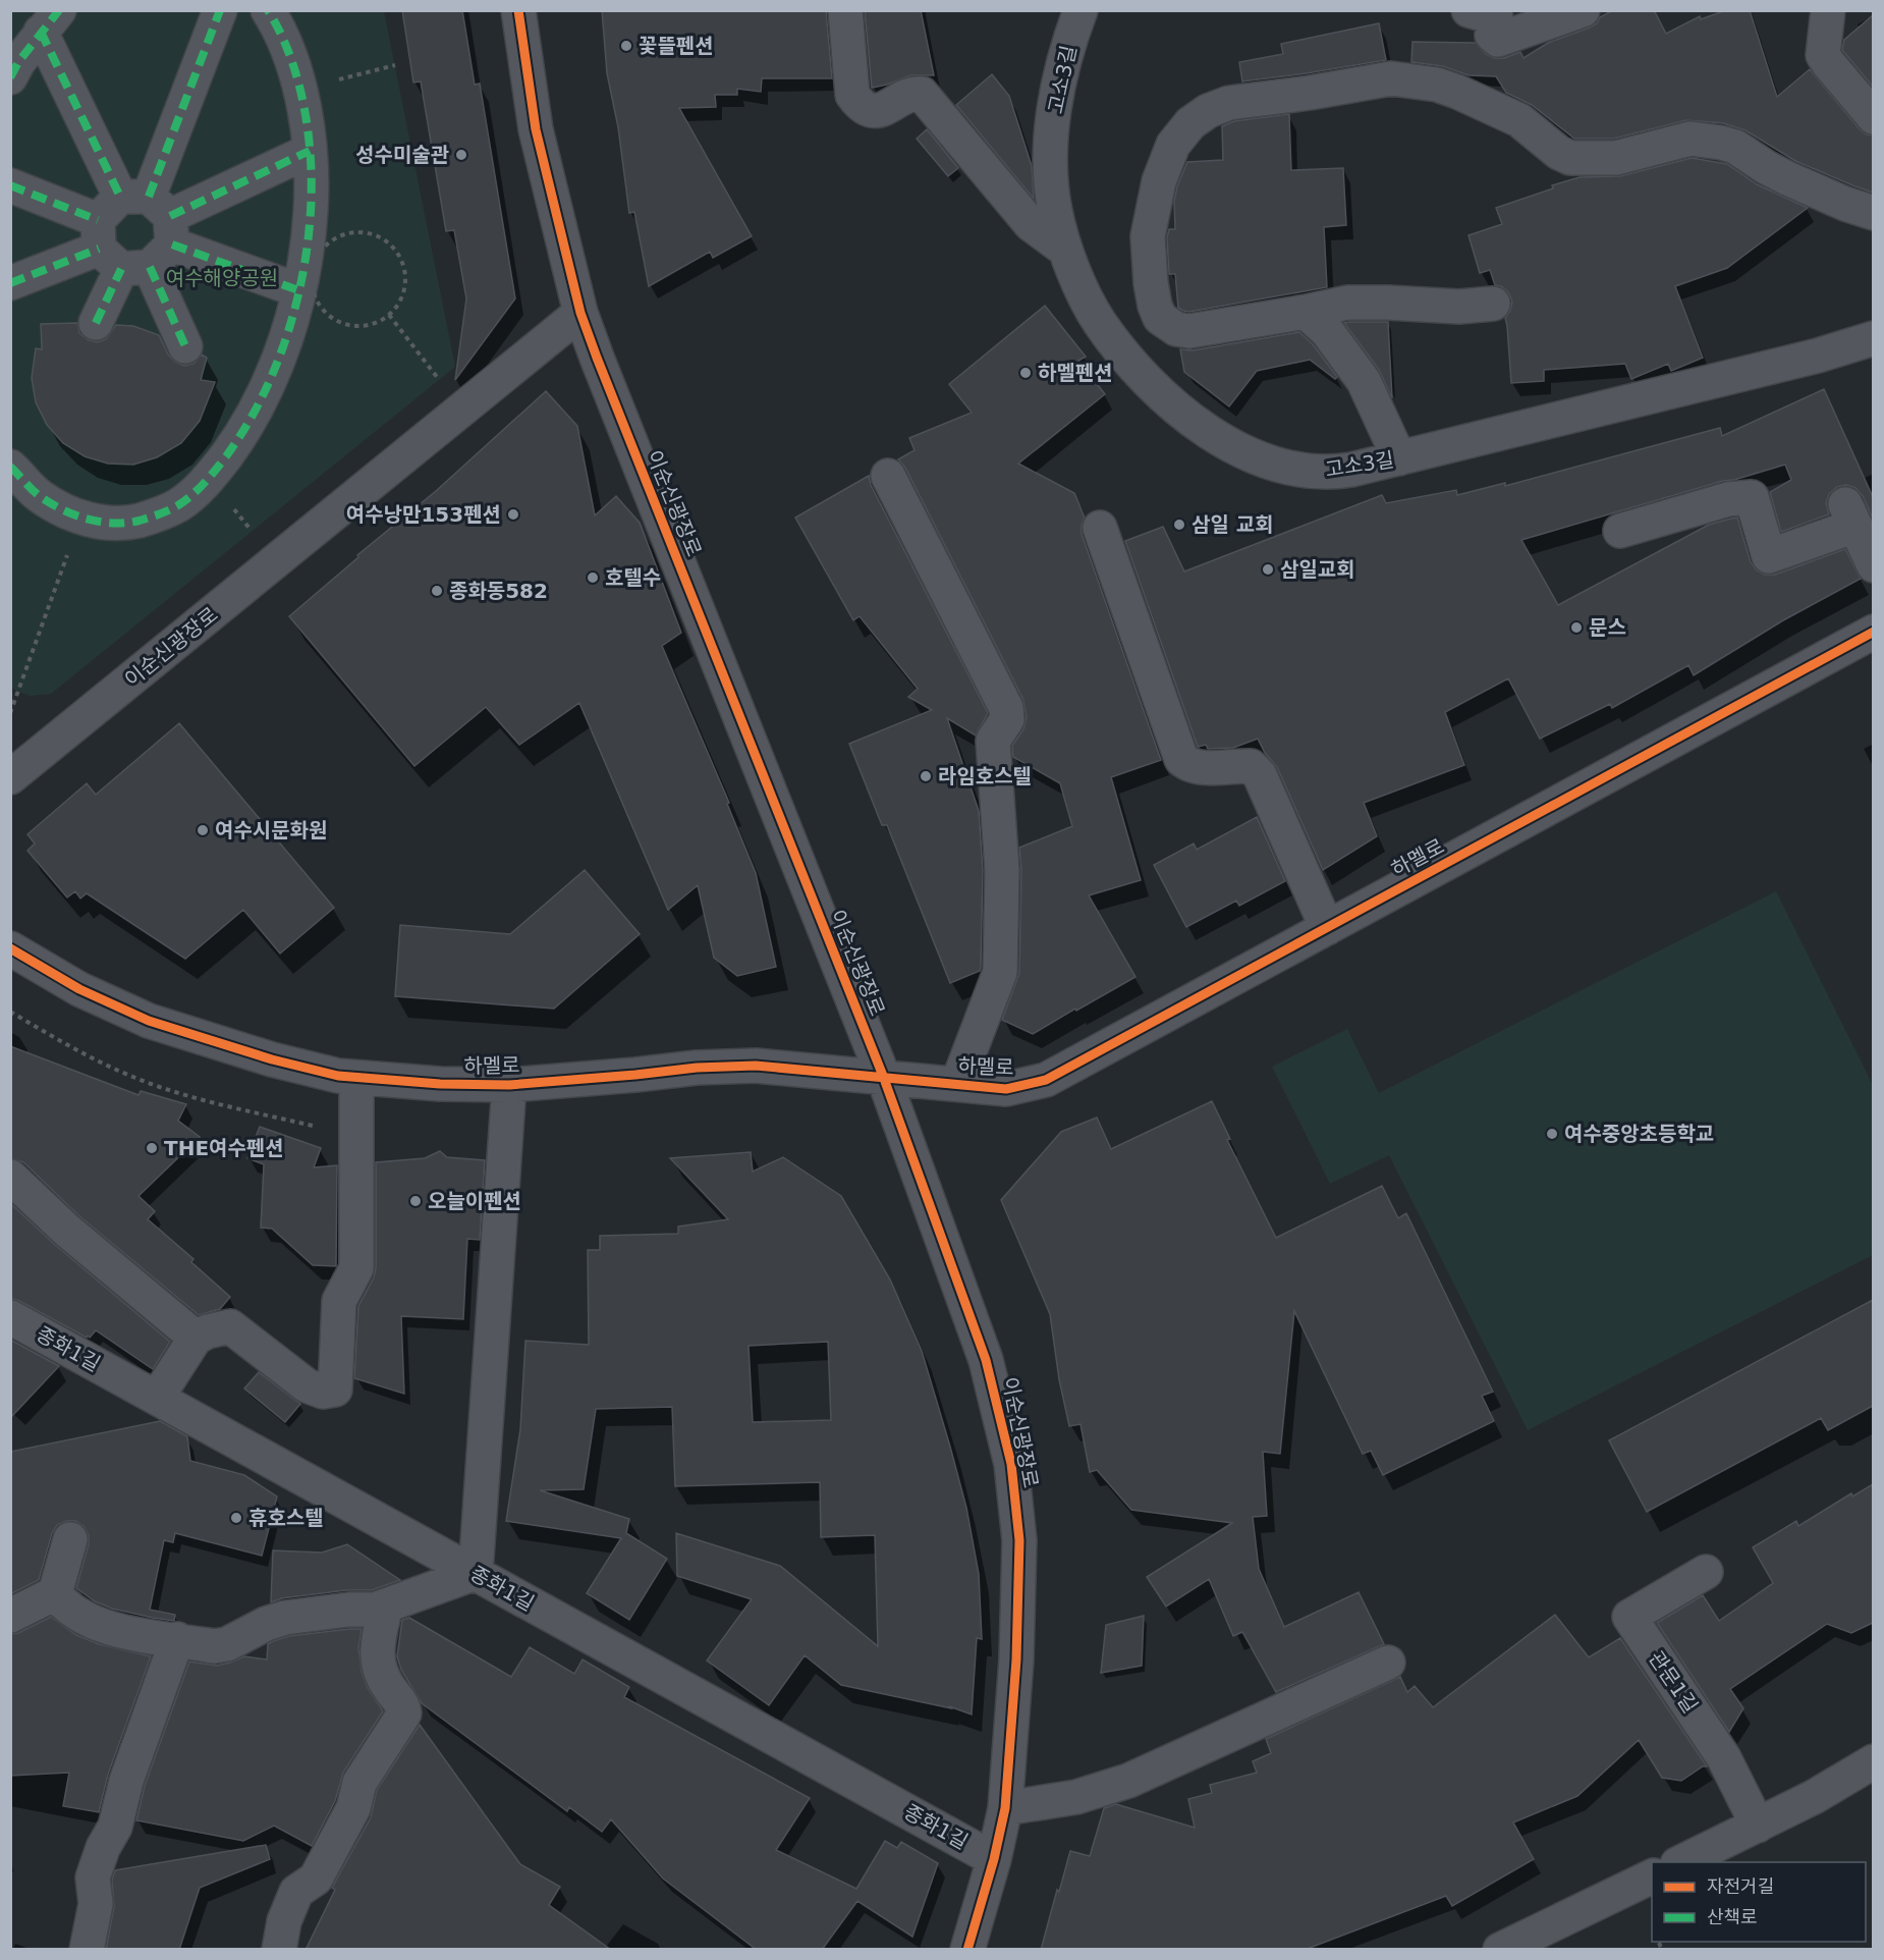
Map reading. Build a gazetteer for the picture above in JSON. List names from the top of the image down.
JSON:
{
  "streets": {
    "street": [
      "고소3길",
      "이순신광장로",
      "하멜로",
      "종화1길",
      "관문1길"
    ]
  },
  "crossings": [
    ["이순신광장로", "하멜로"],
    ["이순신광장로", "종화1길"],
    ["하멜로", "종화1길"]
  ],
  "parks": ["여수해양공원"],
  "places": [
    "꽃뜰펜션",
    "성수미술관",
    "하멜펜션",
    "여수낭만153펜션",
    "삼일 교회",
    "삼일교회",
    "호텔수",
    "종화동582",
    "문스",
    "라임호스텔",
    "여수시문화원",
    "여수중앙초등학교",
    "THE여수펜션",
    "오늘이펜션",
    "휴호스텔"
  ],
  "legend": ["자전거길", "산책로"]
}
